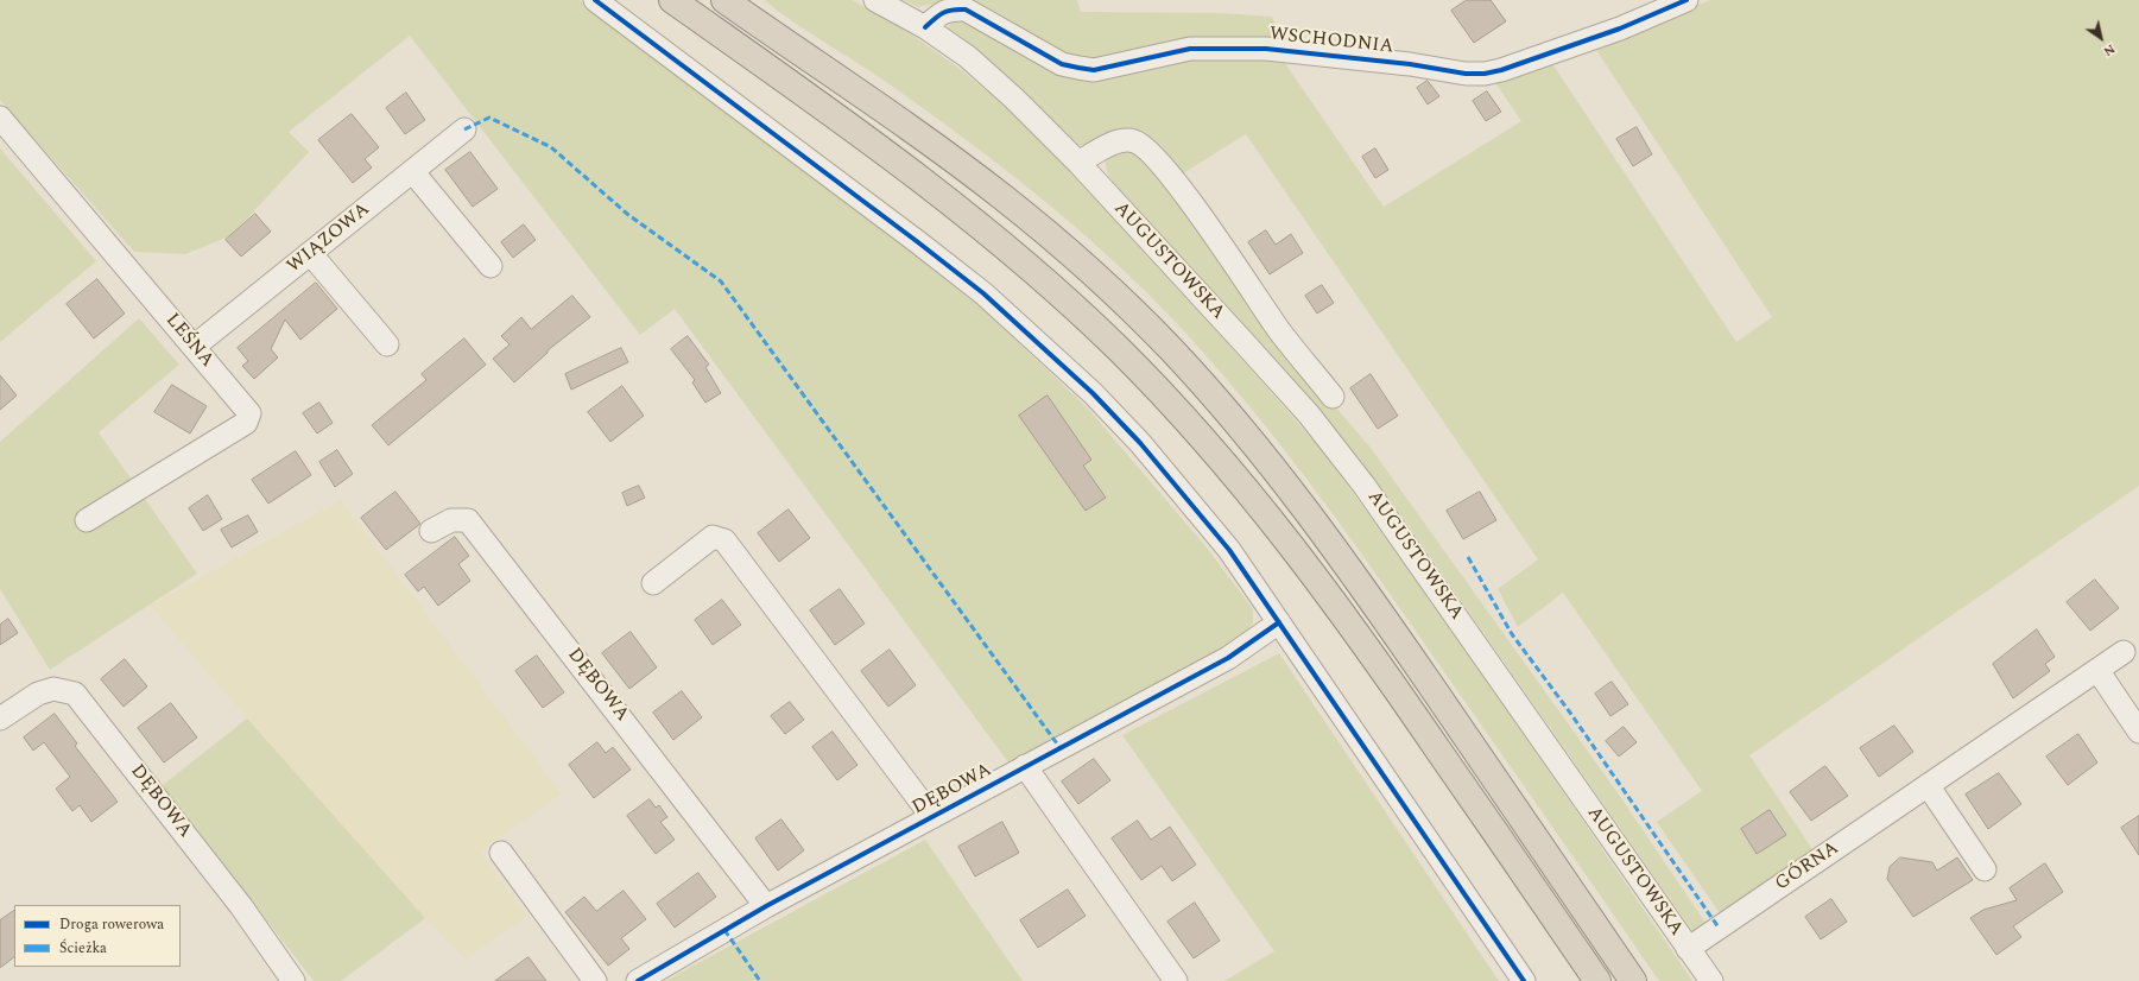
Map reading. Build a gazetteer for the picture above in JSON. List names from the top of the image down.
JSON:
{
  "streets": {
    "street": [
      "WSCHODNIA",
      "WIĄZOWA",
      "AUGUSTOWSKA",
      "LEŚNA",
      "DĘBOWA",
      "GÓRNA"
    ]
  },
  "crossings": [
    ["WSCHODNIA", "AUGUSTOWSKA"],
    ["WIĄZOWA", "LEŚNA"],
    ["AUGUSTOWSKA", "GÓRNA"]
  ],
  "legend": ["Droga rowerowa", "Ścieżka"],
  "north": "bottom right"
}
